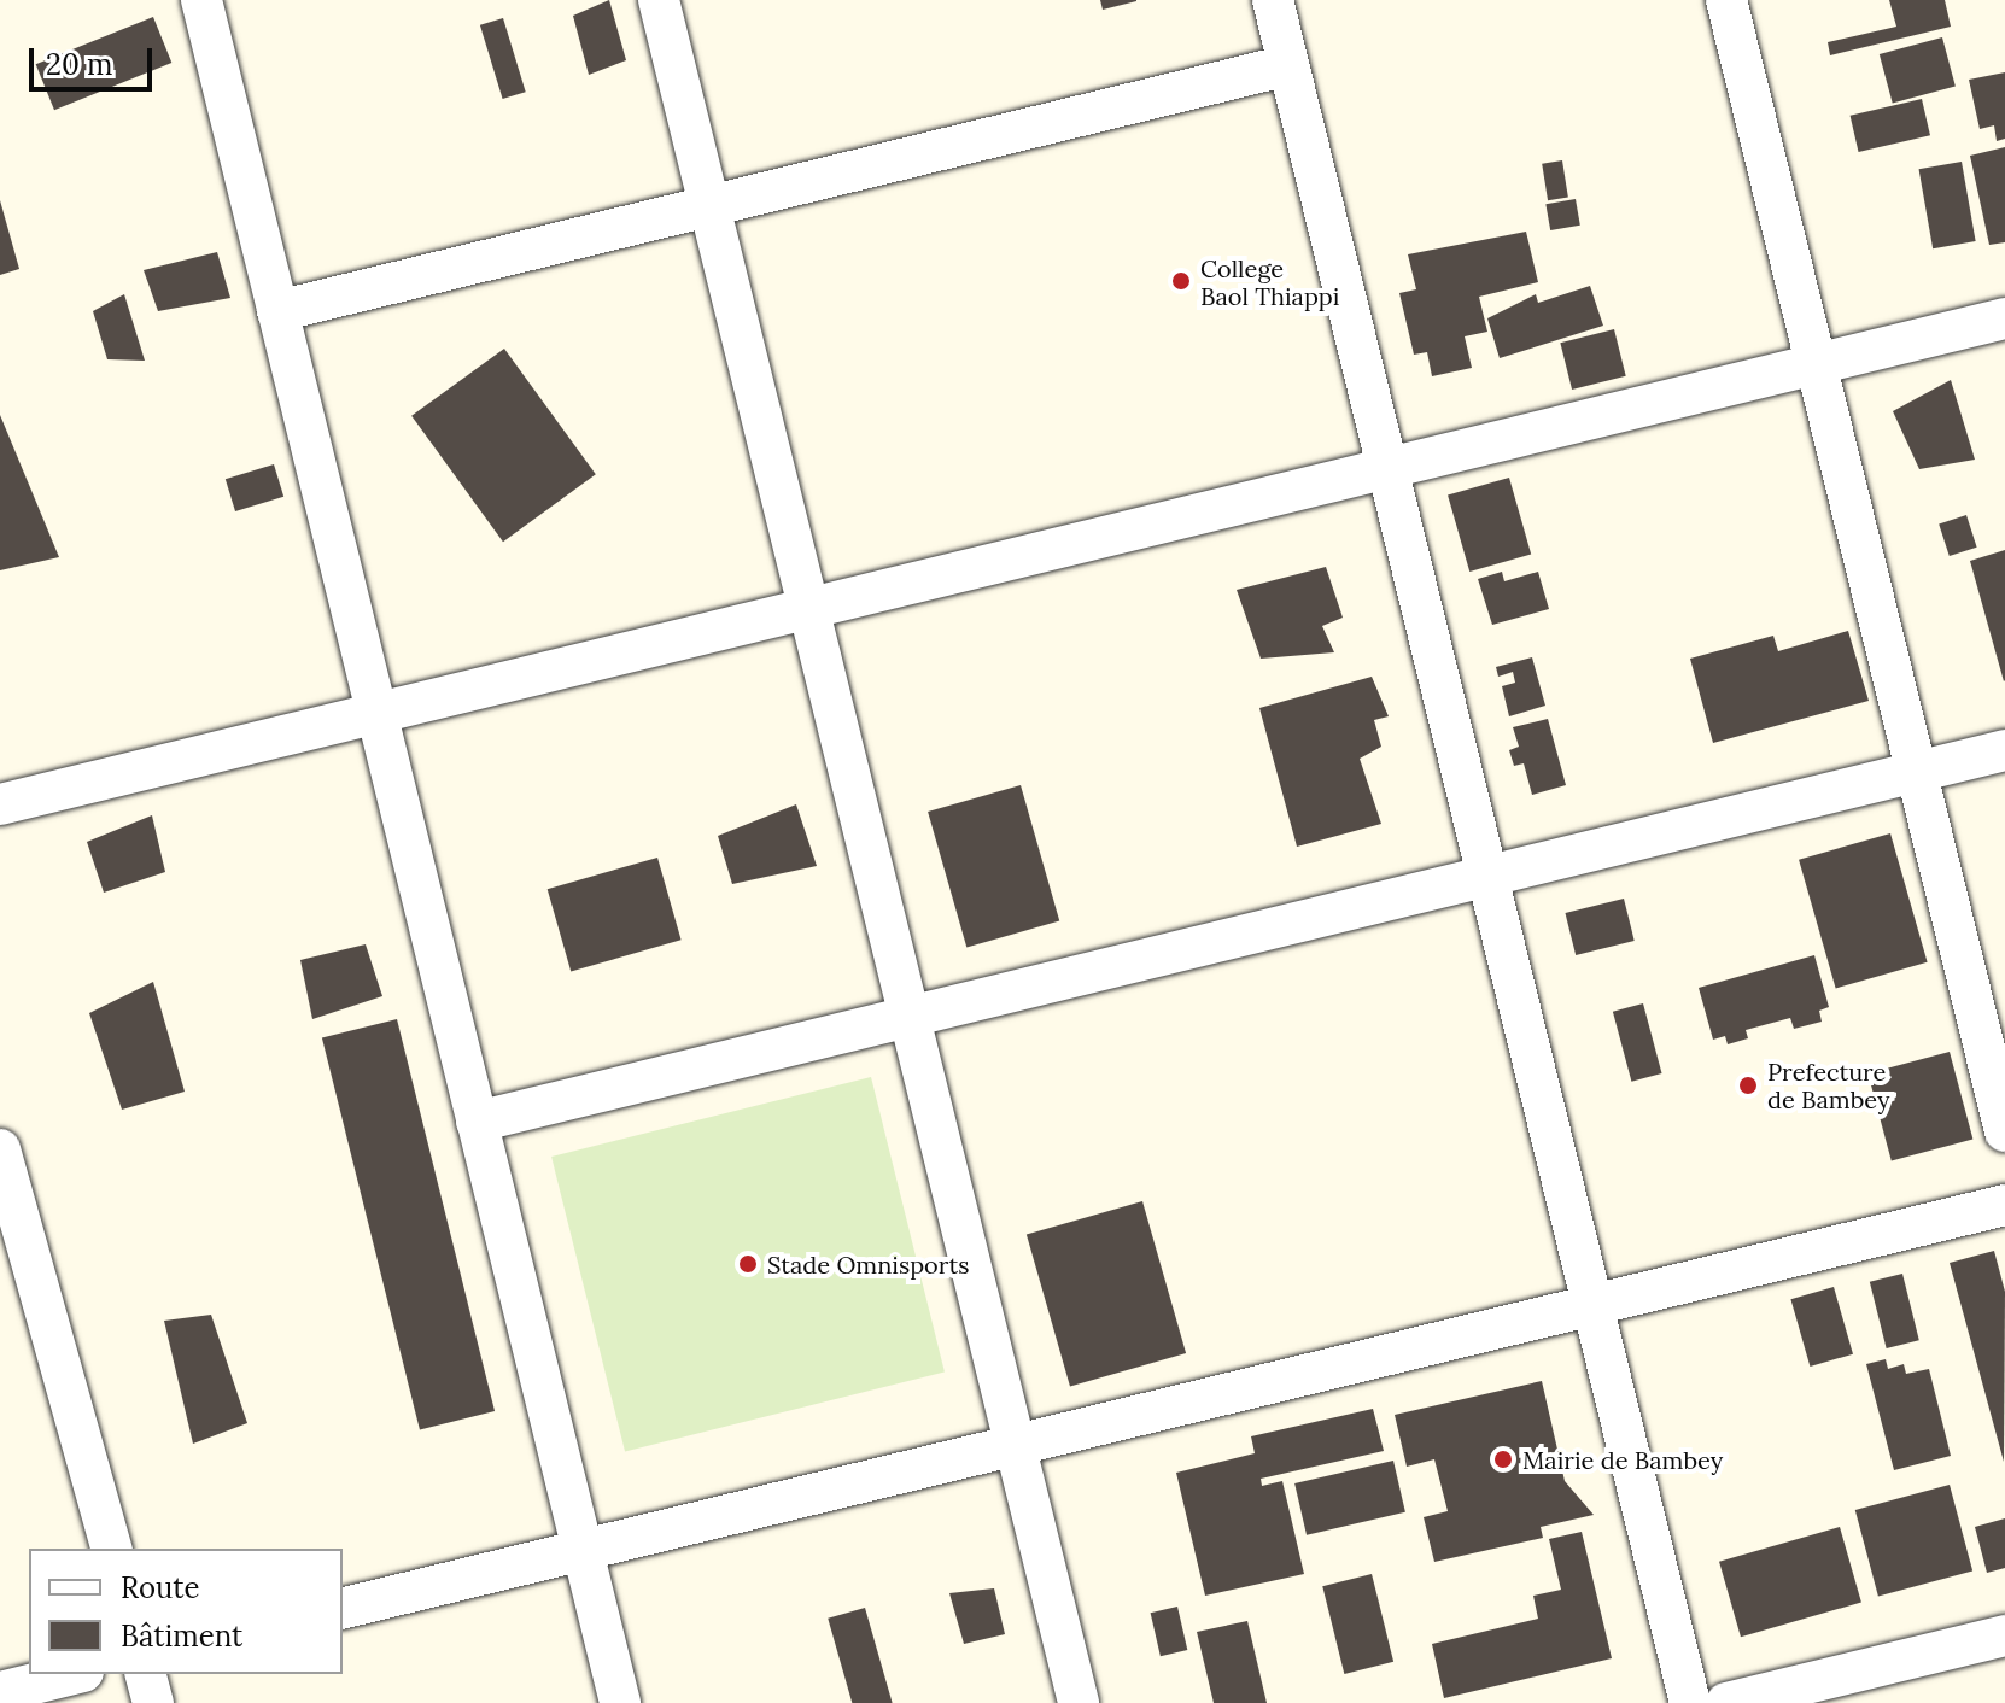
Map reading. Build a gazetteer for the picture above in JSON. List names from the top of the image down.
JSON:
{
  "places": [
    "College Baol Thiappi",
    "Prefecture de Bambey",
    "Stade Omnisports",
    "Mairie de Bambey"
  ],
  "legend": ["Route", "Bâtiment"],
  "scale_bar": "20 m"
}
